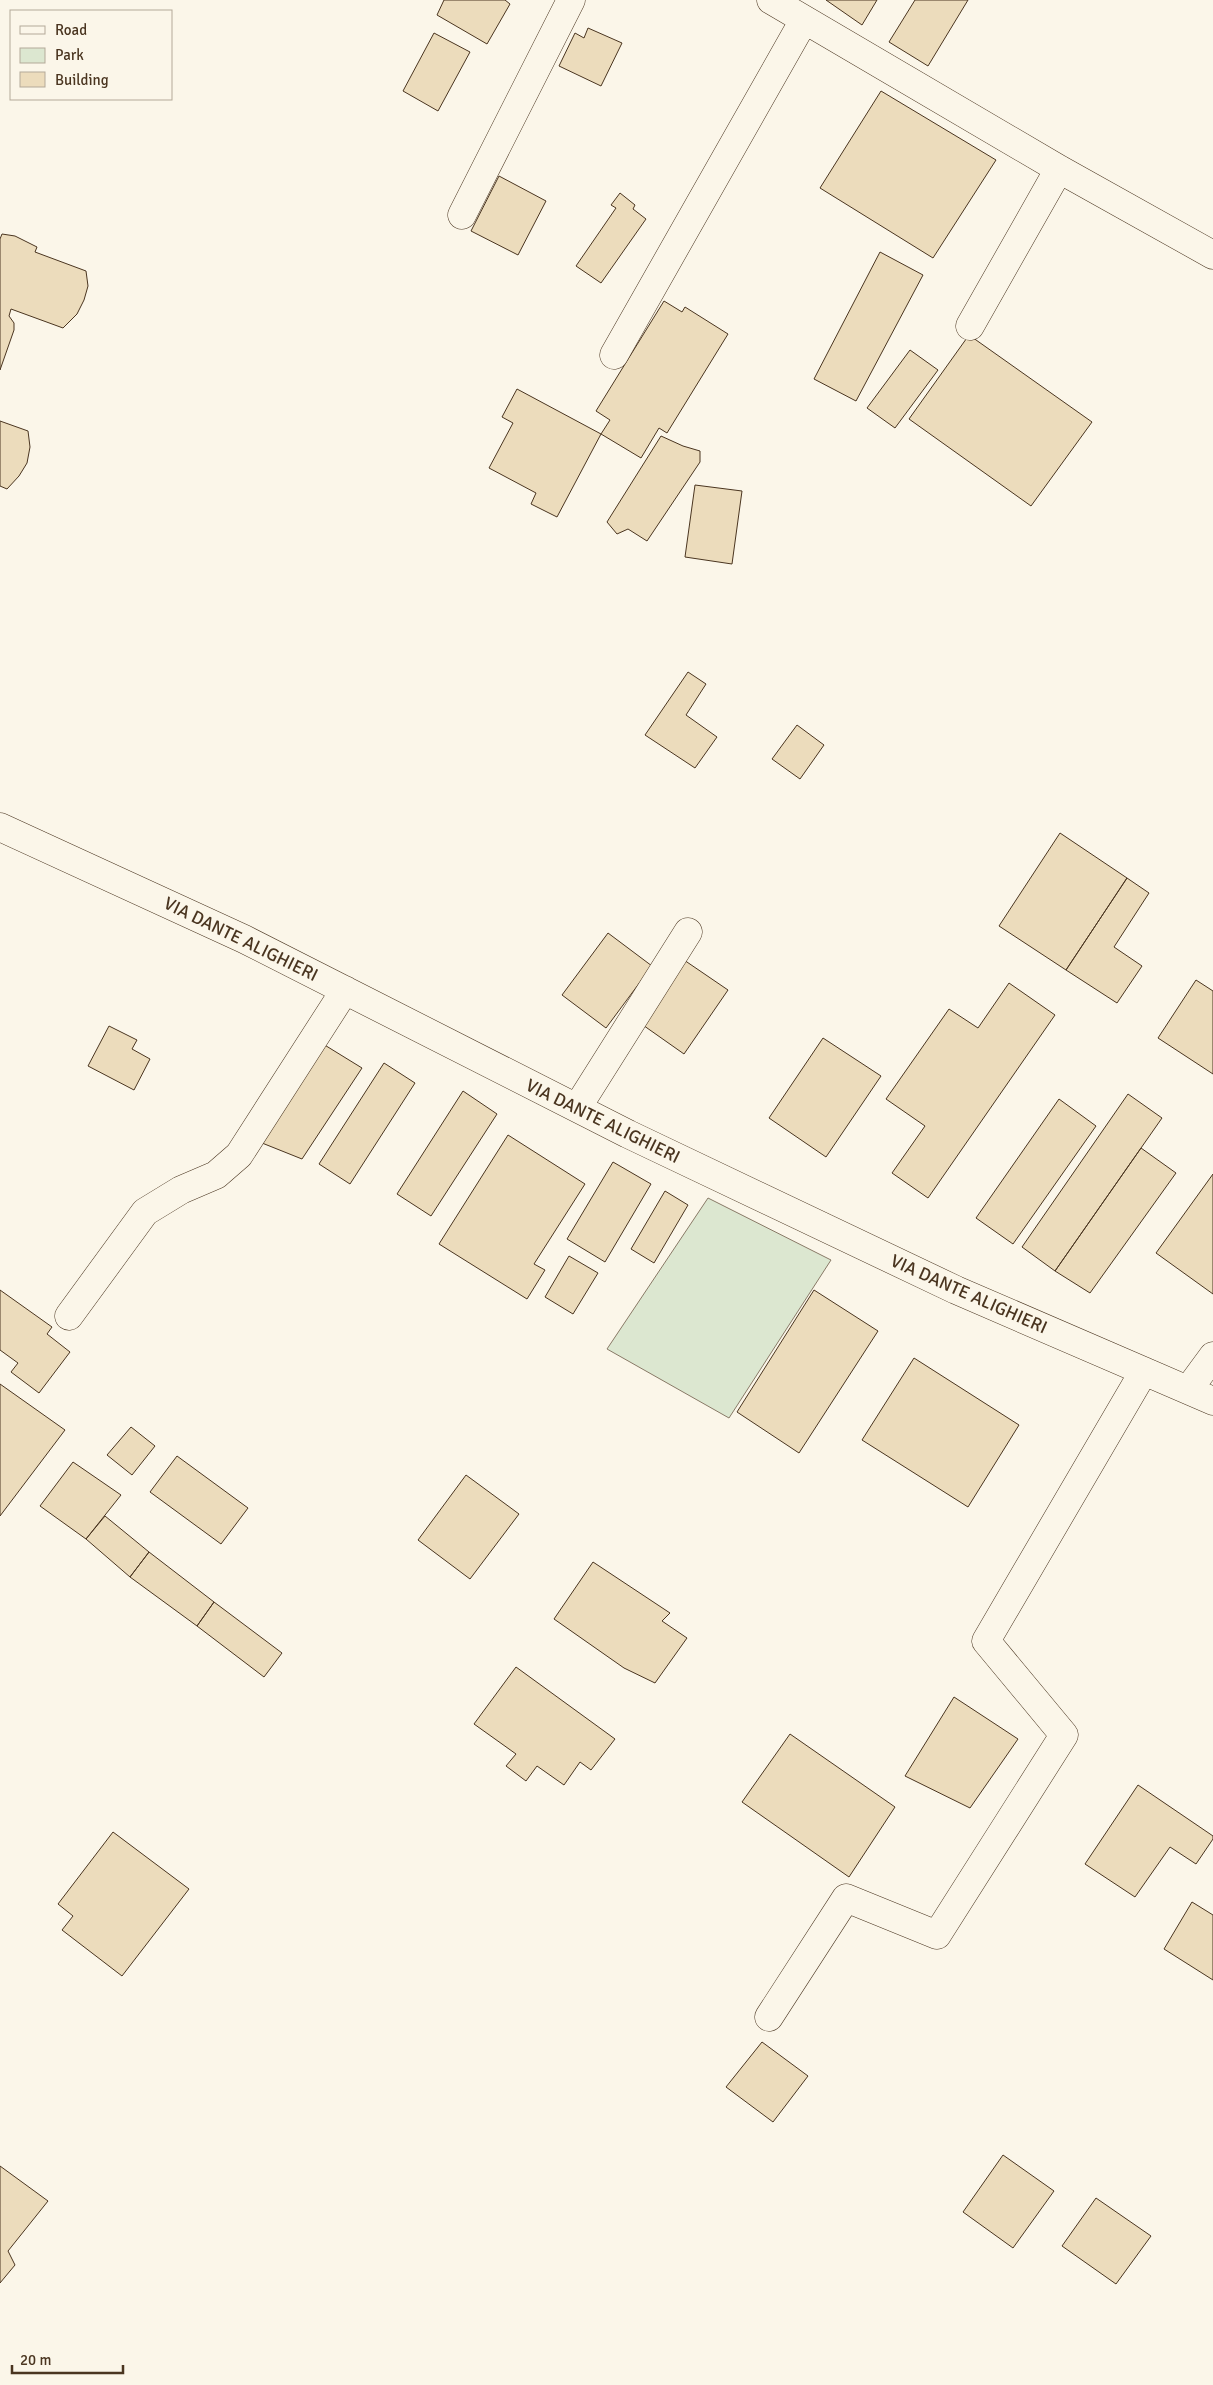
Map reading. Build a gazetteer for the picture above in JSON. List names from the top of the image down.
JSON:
{
  "streets": {
    "street": ["VIA DANTE ALIGHIERI"]
  },
  "legend": ["Road", "Park", "Building"],
  "scale_bar": "20 m"
}
